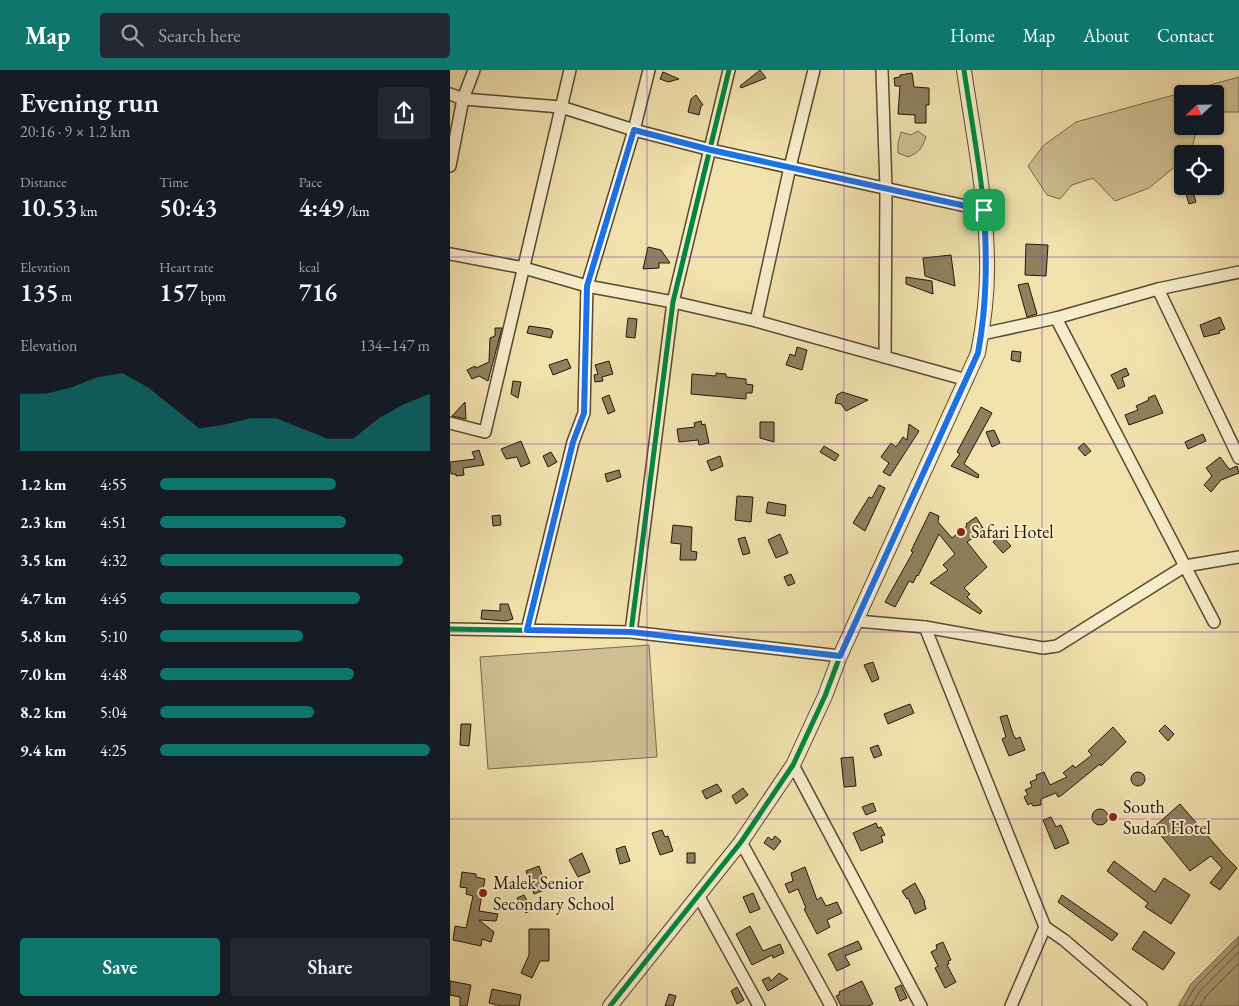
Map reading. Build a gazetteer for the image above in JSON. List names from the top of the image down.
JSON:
{
  "places": ["Safari Hotel", "South Sudan Hotel", "Malek Senior Secondary School"],
  "north": "left",
  "page": {
    "header": "Map",
    "search": "Search here",
    "nav": [
      "Home",
      "Map",
      "About",
      "Contact"
    ],
    "heading": ["Evening run", "20:16 · 9 × 1.2 km"],
    "stats": [
      ["Distance", "10.53 km"],
      ["Time", "50:43"],
      ["Pace", "4:49 /km"],
      ["Elevation", "135 m"],
      ["Heart rate", "157 bpm"],
      ["kcal", "716"]
    ],
    "chart": ["Elevation", "134–147 m"],
    "list": [
      {
        "name": "1.2 km",
        "note": "4:55"
      },
      {
        "name": "2.3 km",
        "note": "4:51"
      },
      {
        "name": "3.5 km",
        "note": "4:32"
      },
      {
        "name": "4.7 km",
        "note": "4:45"
      },
      {
        "name": "5.8 km",
        "note": "5:10"
      },
      {
        "name": "7.0 km",
        "note": "4:48"
      },
      {
        "name": "8.2 km",
        "note": "5:04"
      },
      {
        "name": "9.4 km",
        "note": "4:25"
      }
    ],
    "buttons": ["Save", "Share"]
  }
}
